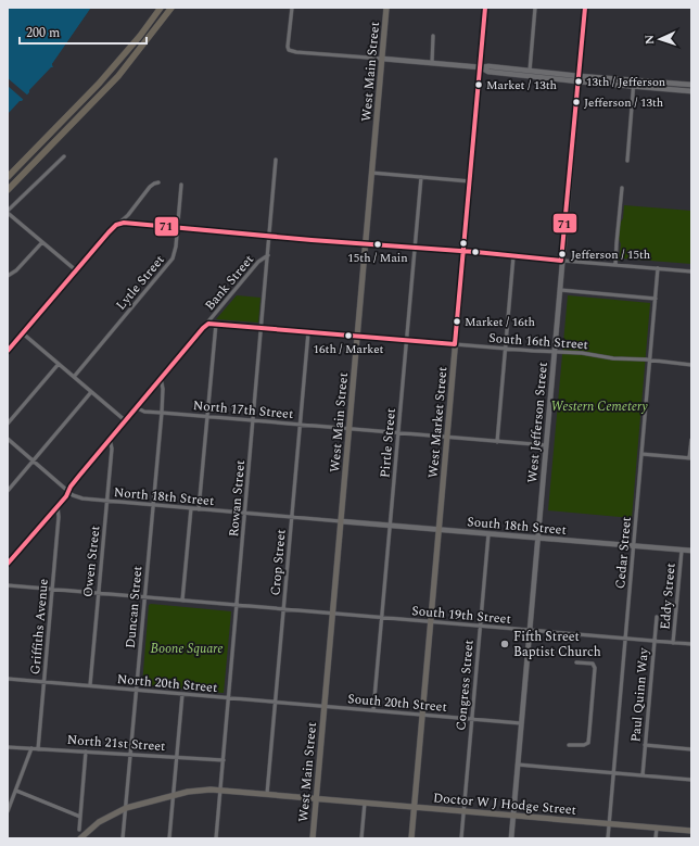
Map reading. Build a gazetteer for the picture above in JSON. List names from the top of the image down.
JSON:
{
  "streets": {
    "main road": ["West Main Street", "West Market Street", "Doctor W J Hodge Street"],
    "street": [
      "Lytle Street",
      "Bank Street",
      "South 16th Street",
      "North 17th Street",
      "West Jefferson Street",
      "Pirtle Street",
      "North 18th Street",
      "Rowan Street",
      "South 18th Street",
      "Cedar Street",
      "Owen Street",
      "Crop Street",
      "Eddy Street",
      "Duncan Street",
      "South 19th Street",
      "Griffiths Avenue",
      "North 20th Street",
      "Congress Street",
      "Paul Quinn Way",
      "South 20th Street",
      "North 21st Street"
    ]
  },
  "crossings": [
    ["West Main Street", "South 16th Street"],
    ["West Main Street", "North 17th Street"],
    ["West Main Street", "North 18th Street"],
    ["West Main Street", "South 18th Street"],
    ["West Main Street", "South 19th Street"],
    ["West Main Street", "North 20th Street"],
    ["West Main Street", "South 20th Street"],
    ["West Main Street", "Doctor W J Hodge Street"],
    ["Bank Street", "South 16th Street"],
    ["Bank Street", "North 17th Street"],
    ["Bank Street", "North 18th Street"],
    ["Bank Street", "Rowan Street"],
    ["Bank Street", "Owen Street"],
    ["Bank Street", "Duncan Street"],
    ["Bank Street", "Griffiths Avenue"],
    ["South 16th Street", "West Market Street"],
    ["South 16th Street", "West Jefferson Street"],
    ["South 16th Street", "Pirtle Street"],
    ["South 16th Street", "Rowan Street"],
    ["South 16th Street", "Cedar Street"],
    ["South 16th Street", "Crop Street"],
    ["North 17th Street", "West Market Street"],
    ["North 17th Street", "West Jefferson Street"],
    ["North 17th Street", "Pirtle Street"],
    ["North 17th Street", "Rowan Street"],
    ["North 17th Street", "Crop Street"],
    ["North 17th Street", "Duncan Street"],
    ["West Market Street", "South 18th Street"],
    ["West Market Street", "South 19th Street"],
    ["West Market Street", "South 20th Street"],
    ["West Market Street", "Doctor W J Hodge Street"],
    ["West Jefferson Street", "South 18th Street"],
    ["West Jefferson Street", "South 19th Street"],
    ["West Jefferson Street", "South 20th Street"],
    ["West Jefferson Street", "Doctor W J Hodge Street"],
    ["Pirtle Street", "South 18th Street"],
    ["Pirtle Street", "South 19th Street"],
    ["Pirtle Street", "South 20th Street"],
    ["North 18th Street", "Rowan Street"],
    ["North 18th Street", "South 18th Street"],
    ["North 18th Street", "Owen Street"],
    ["North 18th Street", "Crop Street"],
    ["North 18th Street", "Duncan Street"],
    ["Rowan Street", "South 19th Street"],
    ["Rowan Street", "North 20th Street"],
    ["Rowan Street", "North 21st Street"],
    ["South 18th Street", "Cedar Street"],
    ["South 18th Street", "Eddy Street"],
    ["South 18th Street", "Congress Street"],
    ["Cedar Street", "South 19th Street"],
    ["Cedar Street", "Doctor W J Hodge Street"],
    ["Owen Street", "South 19th Street"],
    ["Owen Street", "North 20th Street"],
    ["Crop Street", "South 19th Street"],
    ["Crop Street", "North 20th Street"],
    ["Eddy Street", "South 19th Street"],
    ["Duncan Street", "South 19th Street"],
    ["Duncan Street", "North 20th Street"],
    ["Duncan Street", "North 21st Street"],
    ["South 19th Street", "Griffiths Avenue"],
    ["South 19th Street", "Congress Street"],
    ["South 19th Street", "Paul Quinn Way"],
    ["Griffiths Avenue", "North 20th Street"],
    ["Griffiths Avenue", "North 21st Street"],
    ["North 20th Street", "South 20th Street"],
    ["Congress Street", "South 20th Street"],
    ["Congress Street", "Doctor W J Hodge Street"]
  ],
  "parks": ["Western Cemetery", "Boone Square"],
  "places": [
    "13th / Jefferson",
    "Market / 13th",
    "Jefferson / 13th",
    "15th / Main",
    "Jefferson / 15th",
    "Market / 16th",
    "16th / Market",
    "Fifth Street Baptist Church"
  ],
  "lines": ["transit line 71"],
  "scale_bar": "200 m",
  "north": "left"
}
